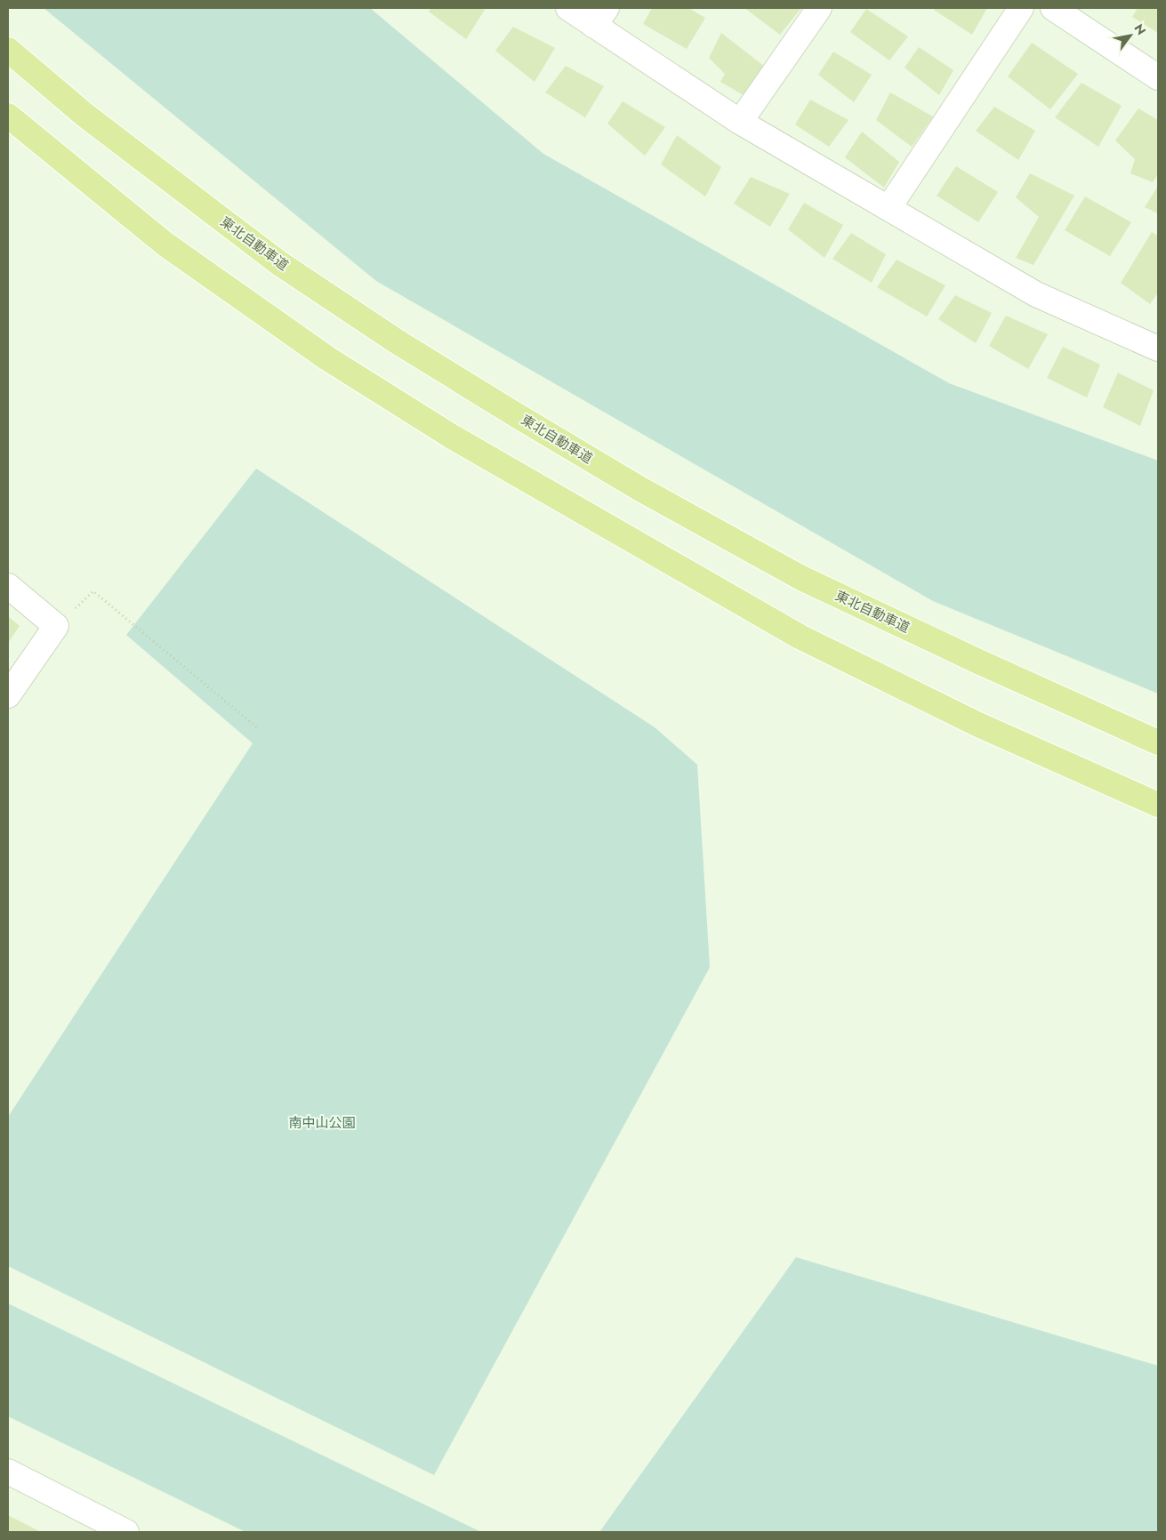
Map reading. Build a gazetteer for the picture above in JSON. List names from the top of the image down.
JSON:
{
  "streets": {
    "highway": ["東北自動車道"]
  },
  "parks": ["南中山公園"],
  "north": "top right"
}
